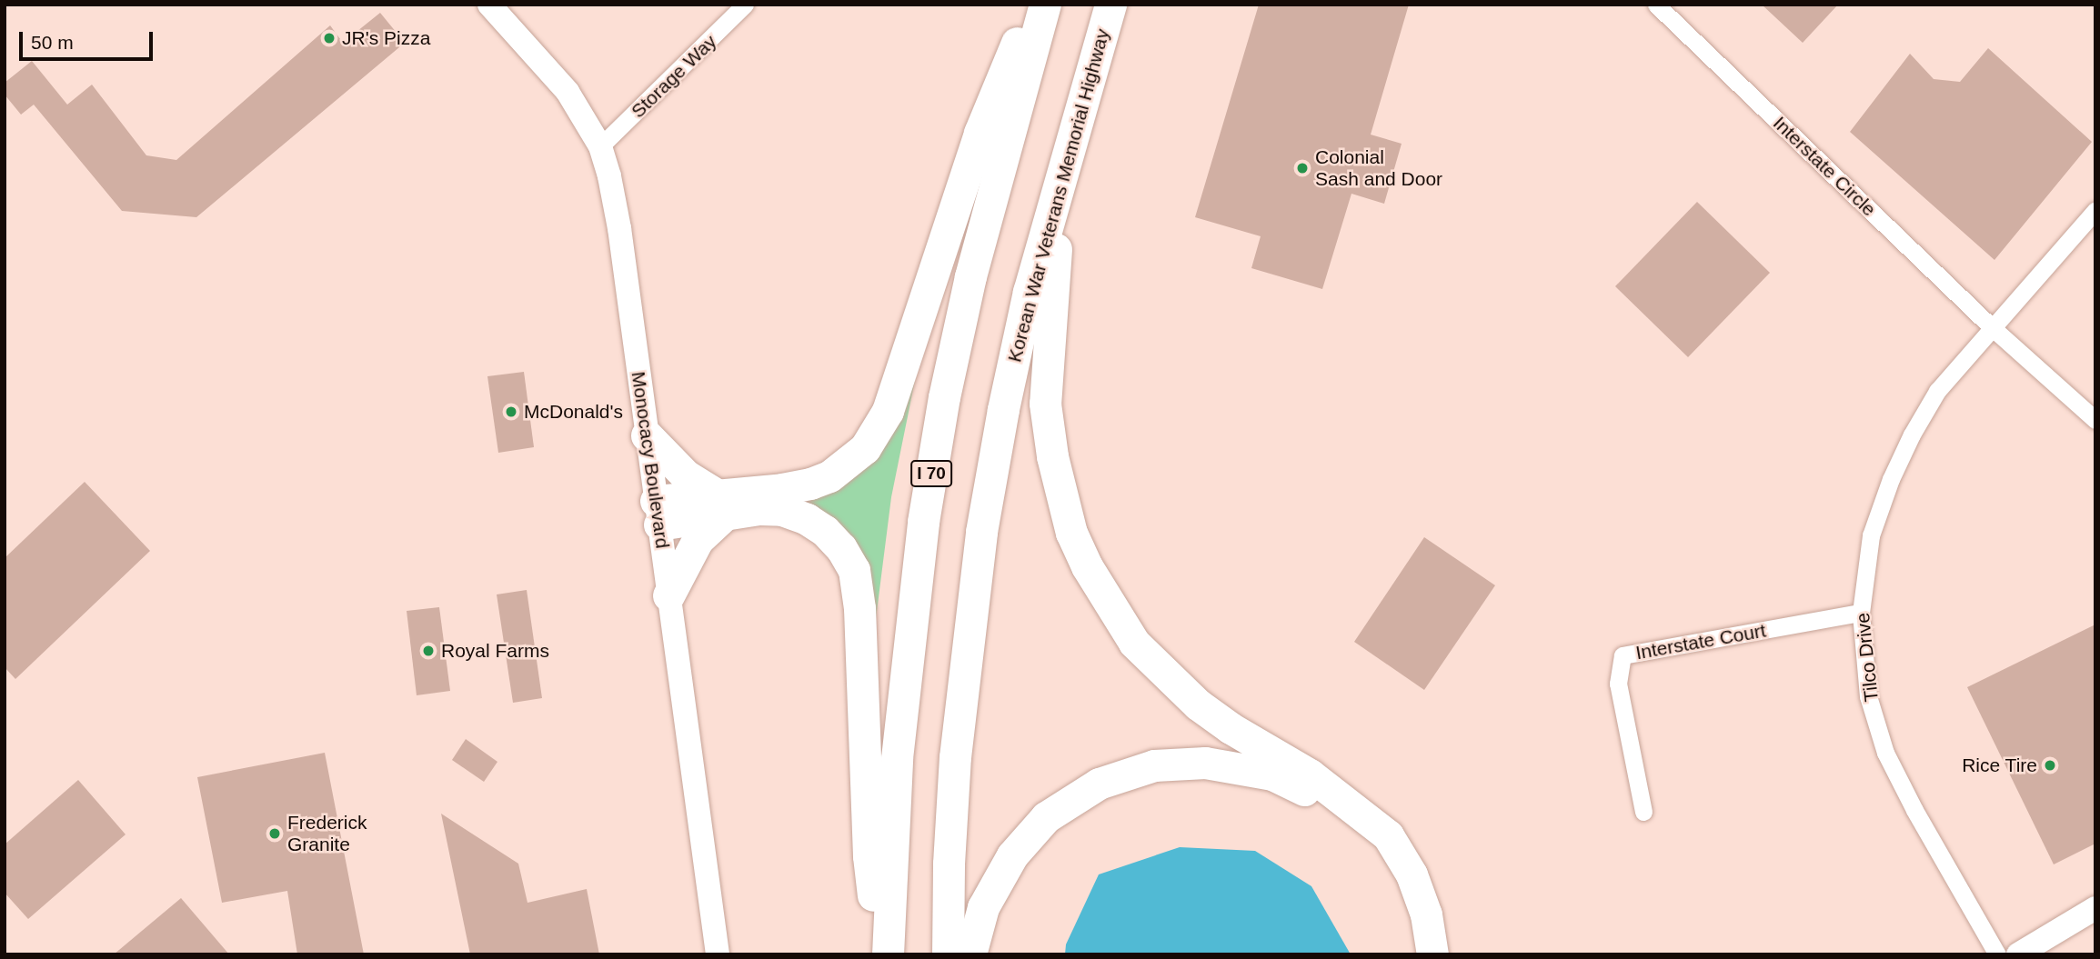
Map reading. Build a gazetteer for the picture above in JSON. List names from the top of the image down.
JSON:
{
  "streets": {
    "highway": ["Korean War Veterans Memorial Highway", "I 70"],
    "main road": ["Monocacy Boulevard"],
    "street": [
      "Storage Way",
      "Interstate Circle",
      "Interstate Court",
      "Tilco Drive"
    ]
  },
  "crossings": [
    ["Storage Way", "Monocacy Boulevard"],
    ["Interstate Circle", "Tilco Drive"],
    ["Interstate Court", "Tilco Drive"]
  ],
  "places": [
    "JR's Pizza",
    "Colonial Sash and Door",
    "McDonald's",
    "Royal Farms",
    "Rice Tire",
    "Frederick Granite"
  ],
  "scale_bar": "50 m"
}
